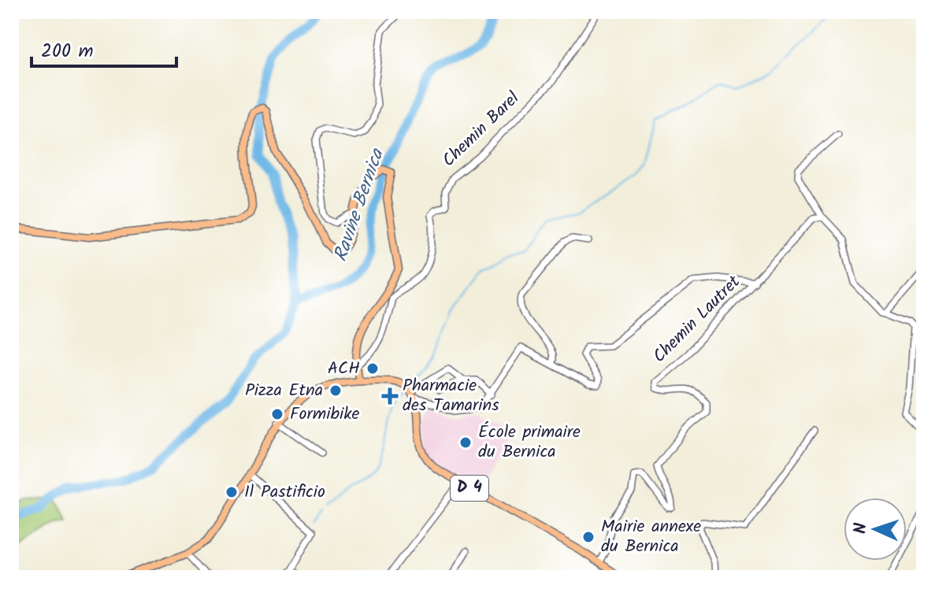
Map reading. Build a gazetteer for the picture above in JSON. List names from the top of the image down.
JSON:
{
  "streets": {
    "main road": ["D 4"],
    "street": ["Chemin Barel", "Chemin Lautret"]
  },
  "crossings": [
    ["Chemin Lautret", "D 4"]
  ],
  "water": ["Ravine Bernica"],
  "places": {
    "other": [
      "ACH",
      "Pizza Etna",
      "Formibike",
      "École primaire du Bernica",
      "Il Pastificio",
      "Mairie annexe du Bernica"
    ],
    "health": ["Pharmacie des Tamarins"]
  },
  "scale_bar": "200 m",
  "north": "left"
}
